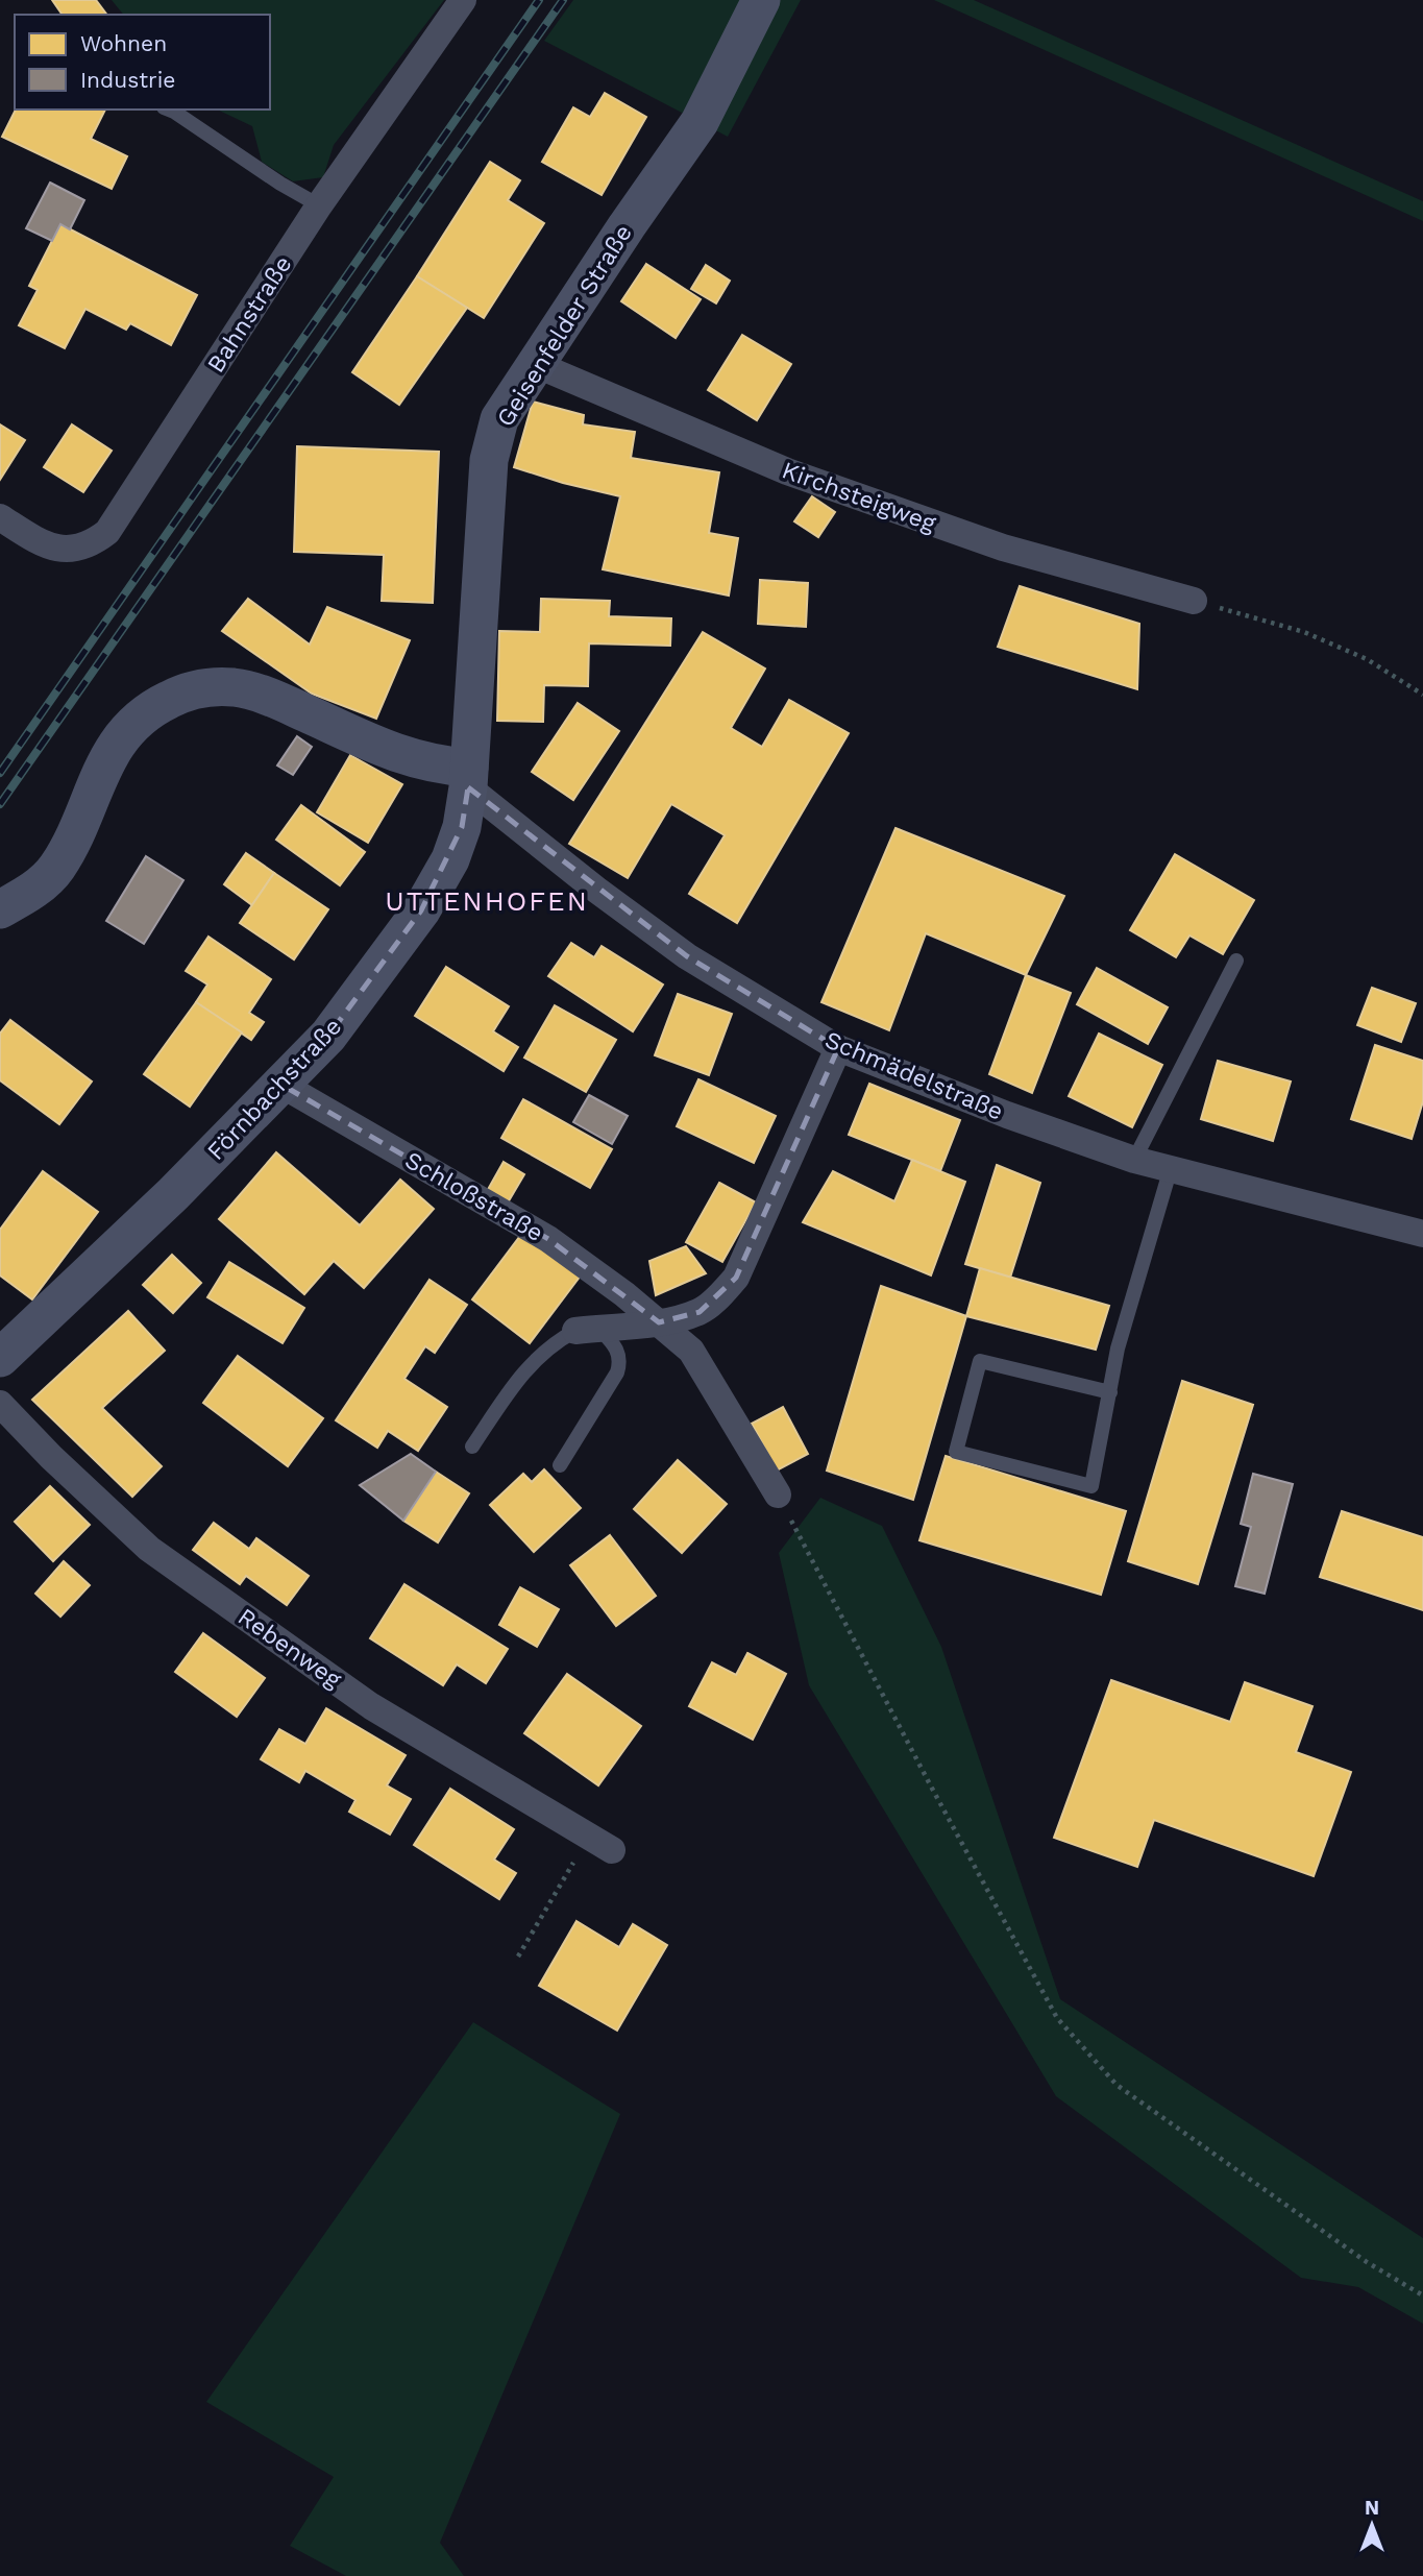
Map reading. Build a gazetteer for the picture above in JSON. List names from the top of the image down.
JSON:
{
  "streets": {
    "street": [
      "Bahnstraße",
      "Geisenfelder Straße",
      "Kirchsteigweg",
      "Schmädelstraße",
      "Förnbachstraße",
      "Schloßstraße",
      "Rebenweg"
    ]
  },
  "crossings": [
    ["Geisenfelder Straße", "Kirchsteigweg"],
    ["Geisenfelder Straße", "Schmädelstraße"],
    ["Geisenfelder Straße", "Förnbachstraße"],
    ["Schmädelstraße", "Förnbachstraße"],
    ["Förnbachstraße", "Schloßstraße"]
  ],
  "districts": ["UTTENHOFEN"],
  "legend": ["Wohnen", "Industrie"],
  "north": "top"
}
